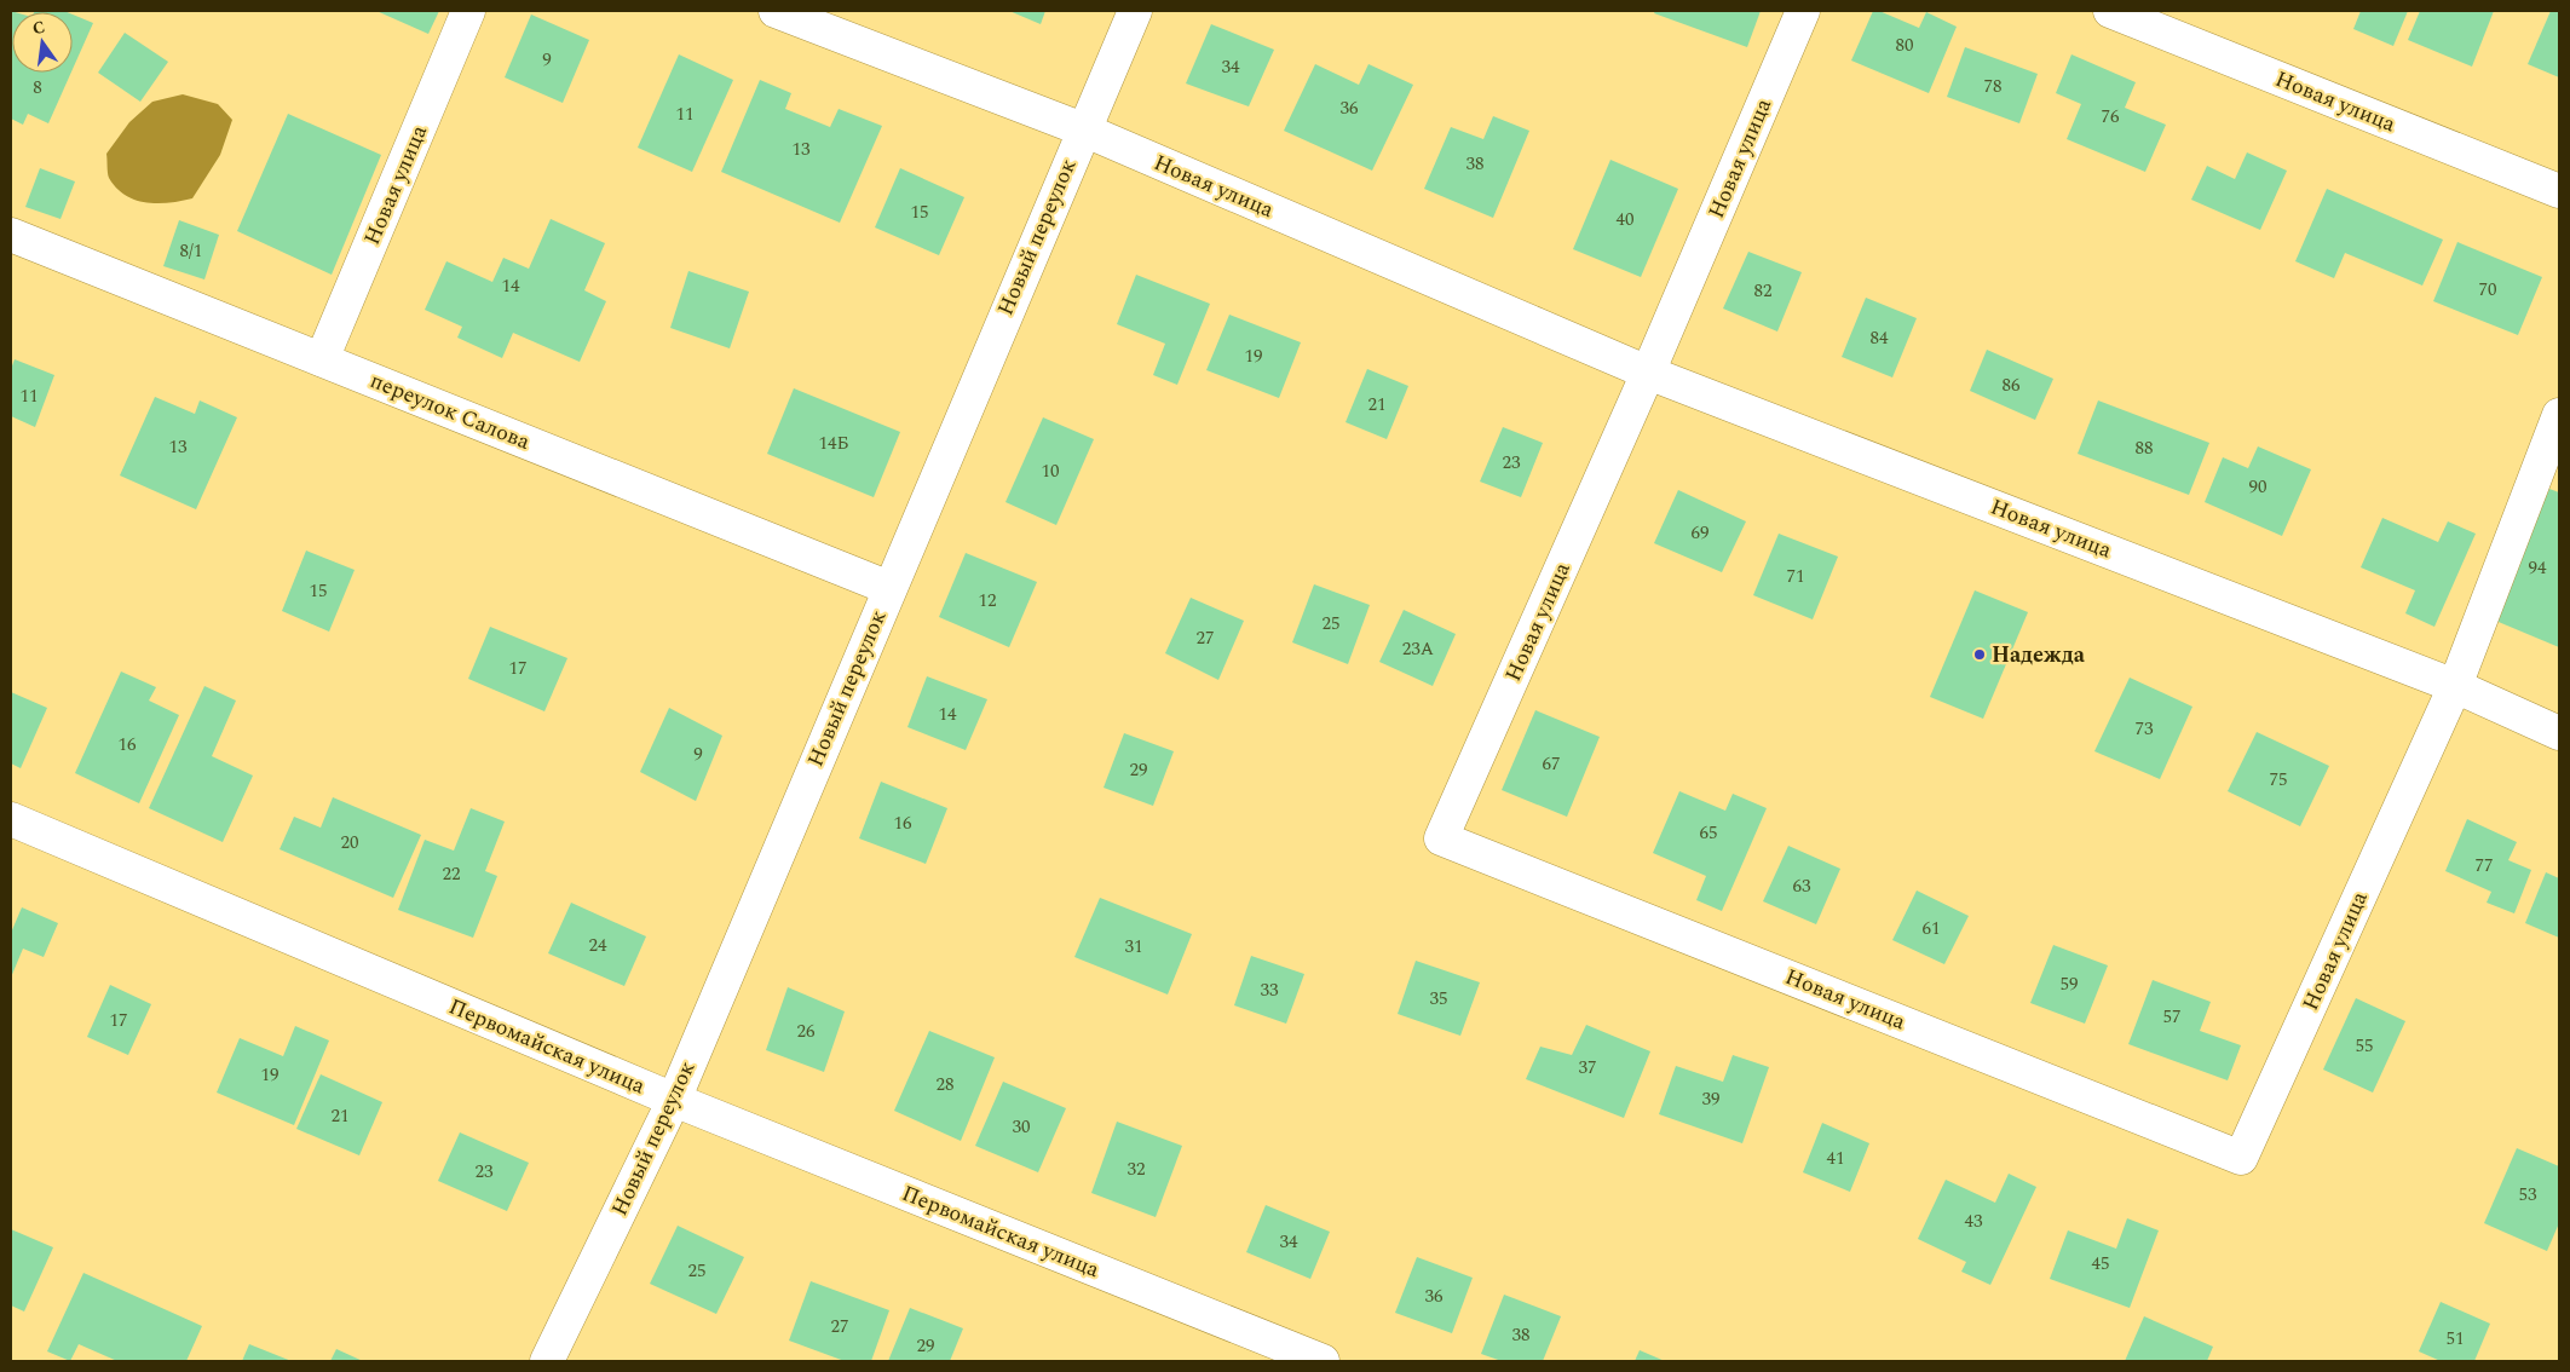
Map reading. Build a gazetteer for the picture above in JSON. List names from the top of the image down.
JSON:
{
  "streets": {
    "street": [
      "Новая улица",
      "Новый переулок",
      "переулок Салова",
      "Первомайская улица"
    ]
  },
  "crossings": [
    ["Новая улица", "Новый переулок"],
    ["Новая улица", "переулок Салова"],
    ["Новый переулок", "переулок Салова"],
    ["Новый переулок", "Первомайская улица"]
  ],
  "places": ["Надежда"],
  "house_numbers": [
    "80",
    "9",
    "34",
    "78",
    "8",
    "36",
    "11",
    "76",
    "13",
    "38",
    "15",
    "40",
    "8/1",
    "14",
    "70",
    "82",
    "84",
    "19",
    "86",
    "11",
    "21",
    "14Б",
    "13",
    "88",
    "23",
    "10",
    "90",
    "69",
    "94",
    "71",
    "15",
    "12",
    "25",
    "27",
    "23А",
    "17",
    "14",
    "73",
    "16",
    "9",
    "67",
    "29",
    "75",
    "16",
    "65",
    "20",
    "77",
    "22",
    "63",
    "61",
    "24",
    "31",
    "59",
    "33",
    "35",
    "57",
    "17",
    "26",
    "55",
    "37",
    "19",
    "28",
    "39",
    "21",
    "30",
    "41",
    "32",
    "23",
    "53",
    "43",
    "34",
    "45",
    "25",
    "36",
    "27",
    "38",
    "51",
    "29"
  ],
  "north": "top"
}
